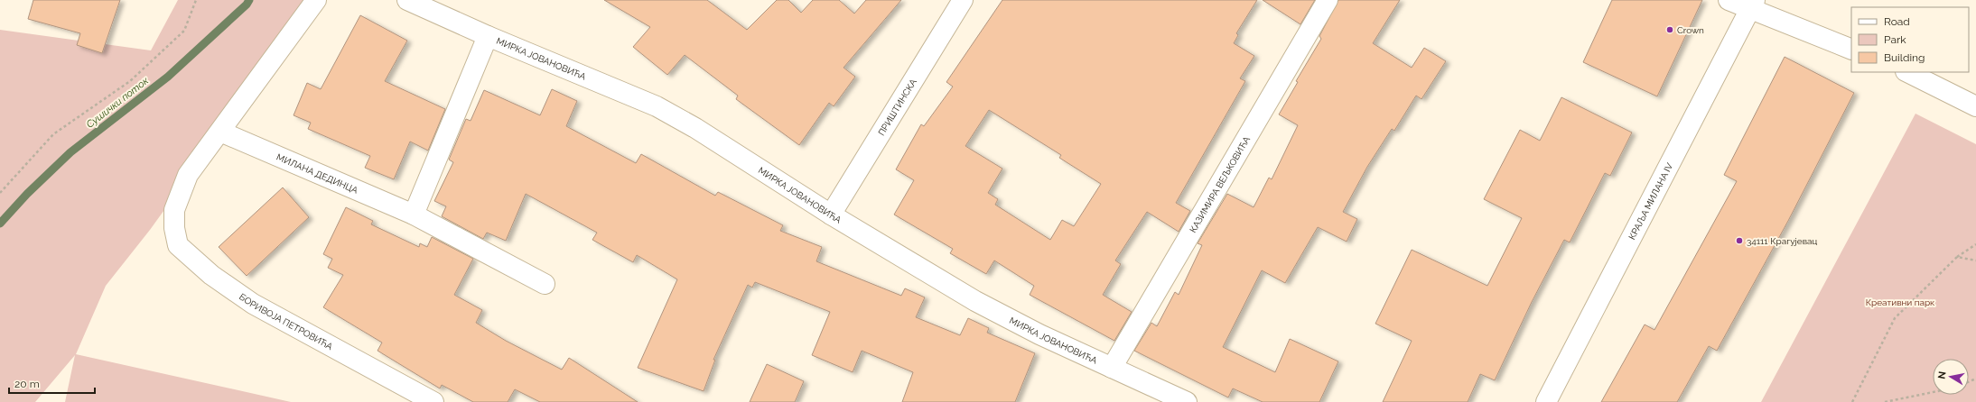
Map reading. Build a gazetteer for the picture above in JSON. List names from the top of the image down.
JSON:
{
  "streets": {
    "street": [
      "МИРКА ЈОВАНОВИЋА",
      "ПРИШТИНСКА",
      "МИЛАНА ДЕДИНЦА",
      "КАЗИМИРА ВЕЉКОВИЋА",
      "КРАЉА МИЛАНА IV",
      "БОРИВОЈА ПЕТРОВИЋА"
    ]
  },
  "crossings": [
    ["МИРКА ЈОВАНОВИЋА", "ПРИШТИНСКА"],
    ["МИРКА ЈОВАНОВИЋА", "КАЗИМИРА ВЕЉКОВИЋА"],
    ["МИЛАНА ДЕДИНЦА", "БОРИВОЈА ПЕТРОВИЋА"]
  ],
  "water": ["Сушички поток"],
  "parks": ["Креативни парк"],
  "places": ["Crown", "34111 Крагујевац"],
  "legend": ["Road", "Park", "Building"],
  "scale_bar": "20 m",
  "north": "left"
}
